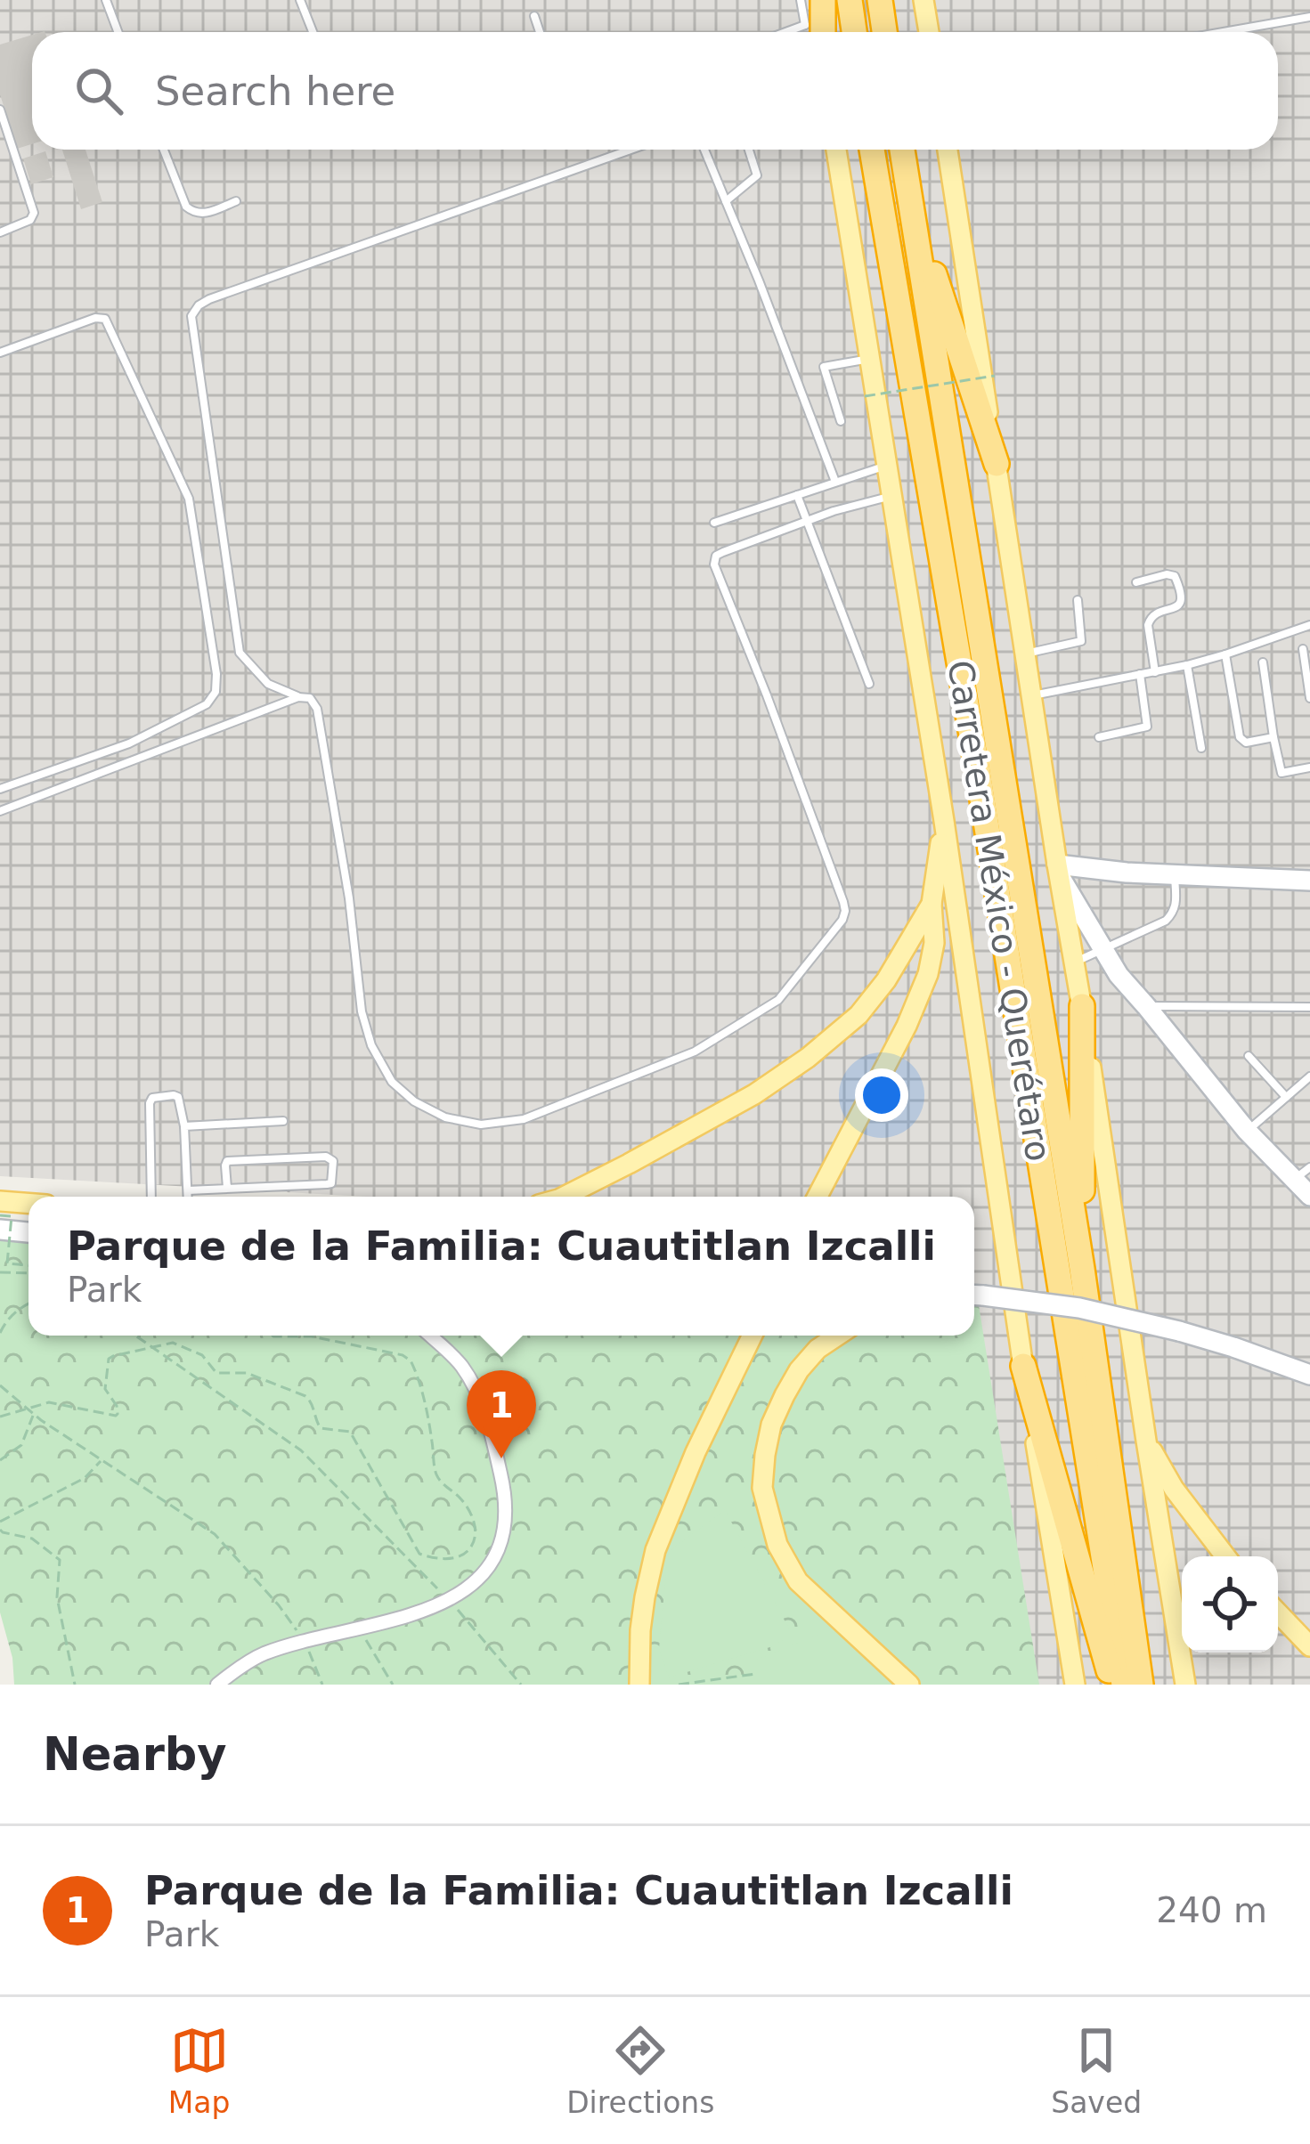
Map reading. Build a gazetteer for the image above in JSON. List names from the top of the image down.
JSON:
{
  "streets": {
    "highway": ["Carretera México - Querétaro"]
  },
  "page": {
    "search": "Search here",
    "popup": ["Parque de la Familia: Cuautitlan Izcalli", "Park"],
    "pins": "1",
    "heading": "Nearby",
    "list": [
      {
        "mark": "1",
        "name": "Parque de la Familia: Cuautitlan Izcalli",
        "note": "Park",
        "value": "240 m"
      }
    ],
    "nav": ["Map", "Directions", "Saved"]
  }
}
